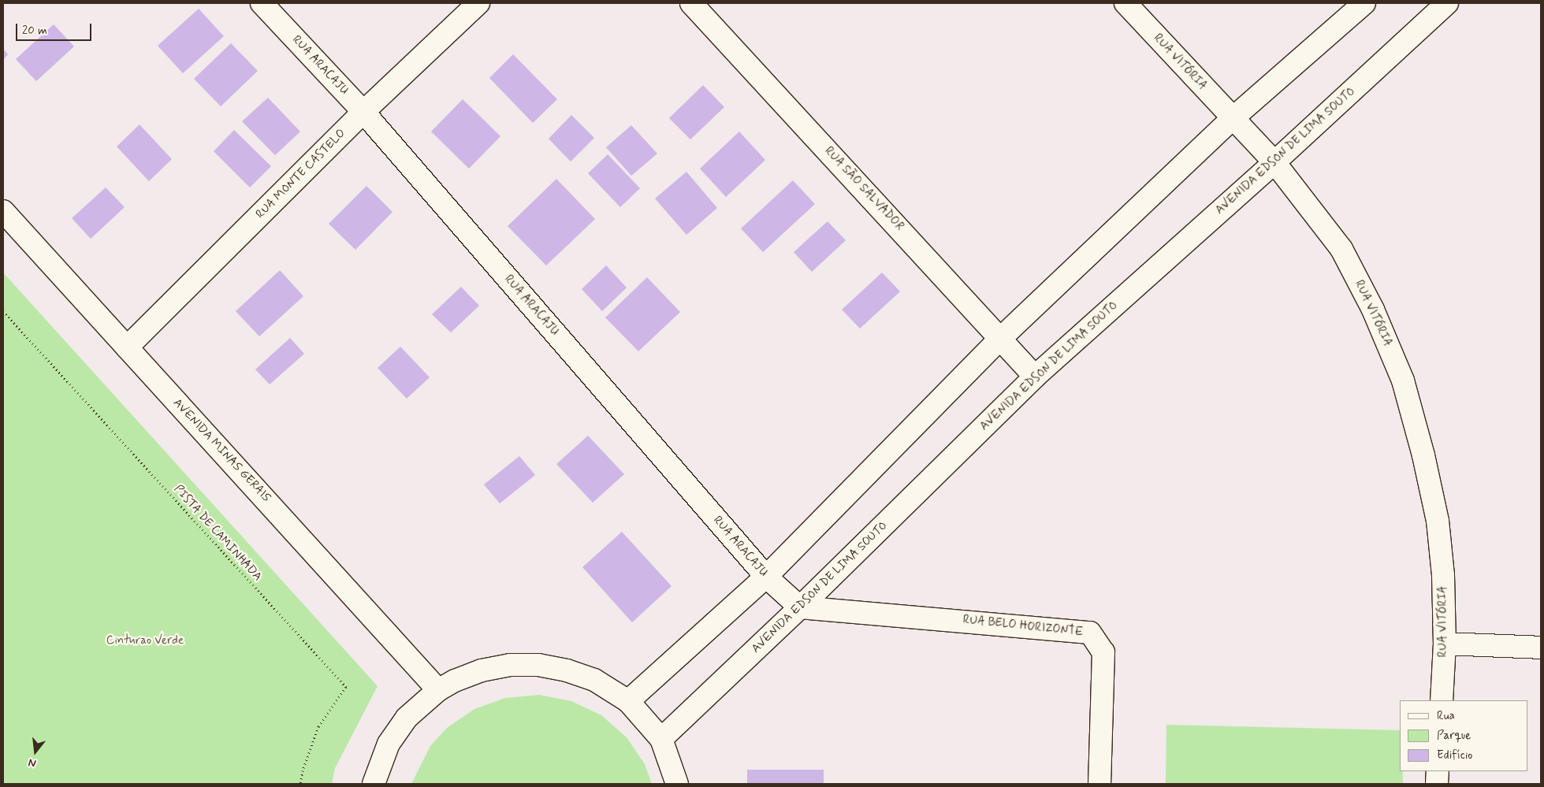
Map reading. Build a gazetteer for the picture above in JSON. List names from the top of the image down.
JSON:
{
  "streets": {
    "street": [
      "RUA VITÓRIA",
      "RUA ARACAJU",
      "AVENIDA EDSON DE LIMA SOUTO",
      "RUA MONTE CASTELO",
      "RUA SÃO SALVADOR",
      "AVENIDA MINAS GERAIS",
      "RUA BELO HORIZONTE"
    ],
    "path": ["PISTA DE CAMINHADA"]
  },
  "crossings": [
    ["RUA VITÓRIA", "AVENIDA EDSON DE LIMA SOUTO"],
    ["RUA ARACAJU", "AVENIDA EDSON DE LIMA SOUTO"],
    ["RUA ARACAJU", "RUA MONTE CASTELO"],
    ["RUA ARACAJU", "RUA BELO HORIZONTE"],
    ["AVENIDA EDSON DE LIMA SOUTO", "RUA SÃO SALVADOR"],
    ["AVENIDA EDSON DE LIMA SOUTO", "RUA BELO HORIZONTE"],
    ["RUA MONTE CASTELO", "AVENIDA MINAS GERAIS"]
  ],
  "parks": ["Cinturao Verde"],
  "legend": ["Rua", "Parque", "Edifício"],
  "scale_bar": "20 m",
  "north": "bottom"
}
